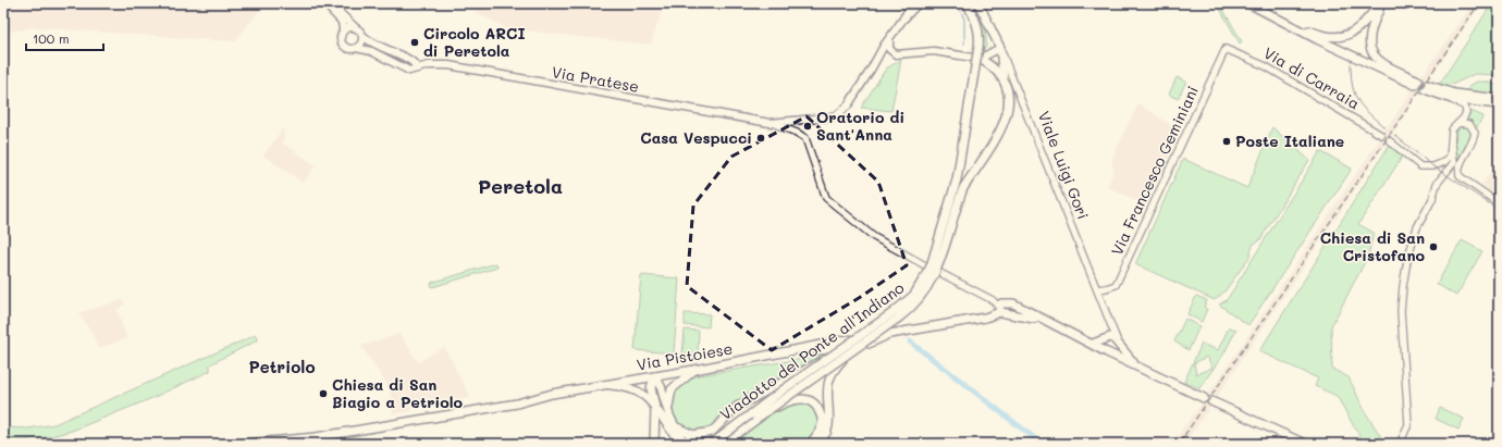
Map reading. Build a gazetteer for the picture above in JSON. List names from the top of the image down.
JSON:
{
  "streets": {
    "main road": [
      "Via Pratese",
      "Viale Luigi Gori",
      "Viadotto del Ponte all'Indiano",
      "Via Pistoiese"
    ],
    "street": ["Via di Carraia", "Via Francesco Geminiani"]
  },
  "crossings": [
    ["Via di Carraia", "Via Francesco Geminiani"],
    ["Viale Luigi Gori", "Via Francesco Geminiani"],
    ["Viale Luigi Gori", "Viadotto del Ponte all'Indiano"]
  ],
  "districts": ["Peretola", "Petriolo"],
  "places": [
    "Circolo ARCI di Peretola",
    "Oratorio di Sant'Anna",
    "Casa Vespucci",
    "Poste Italiane",
    "Chiesa di San Cristofano",
    "Chiesa di San Biagio a Petriolo"
  ],
  "scale_bar": "100 m"
}
